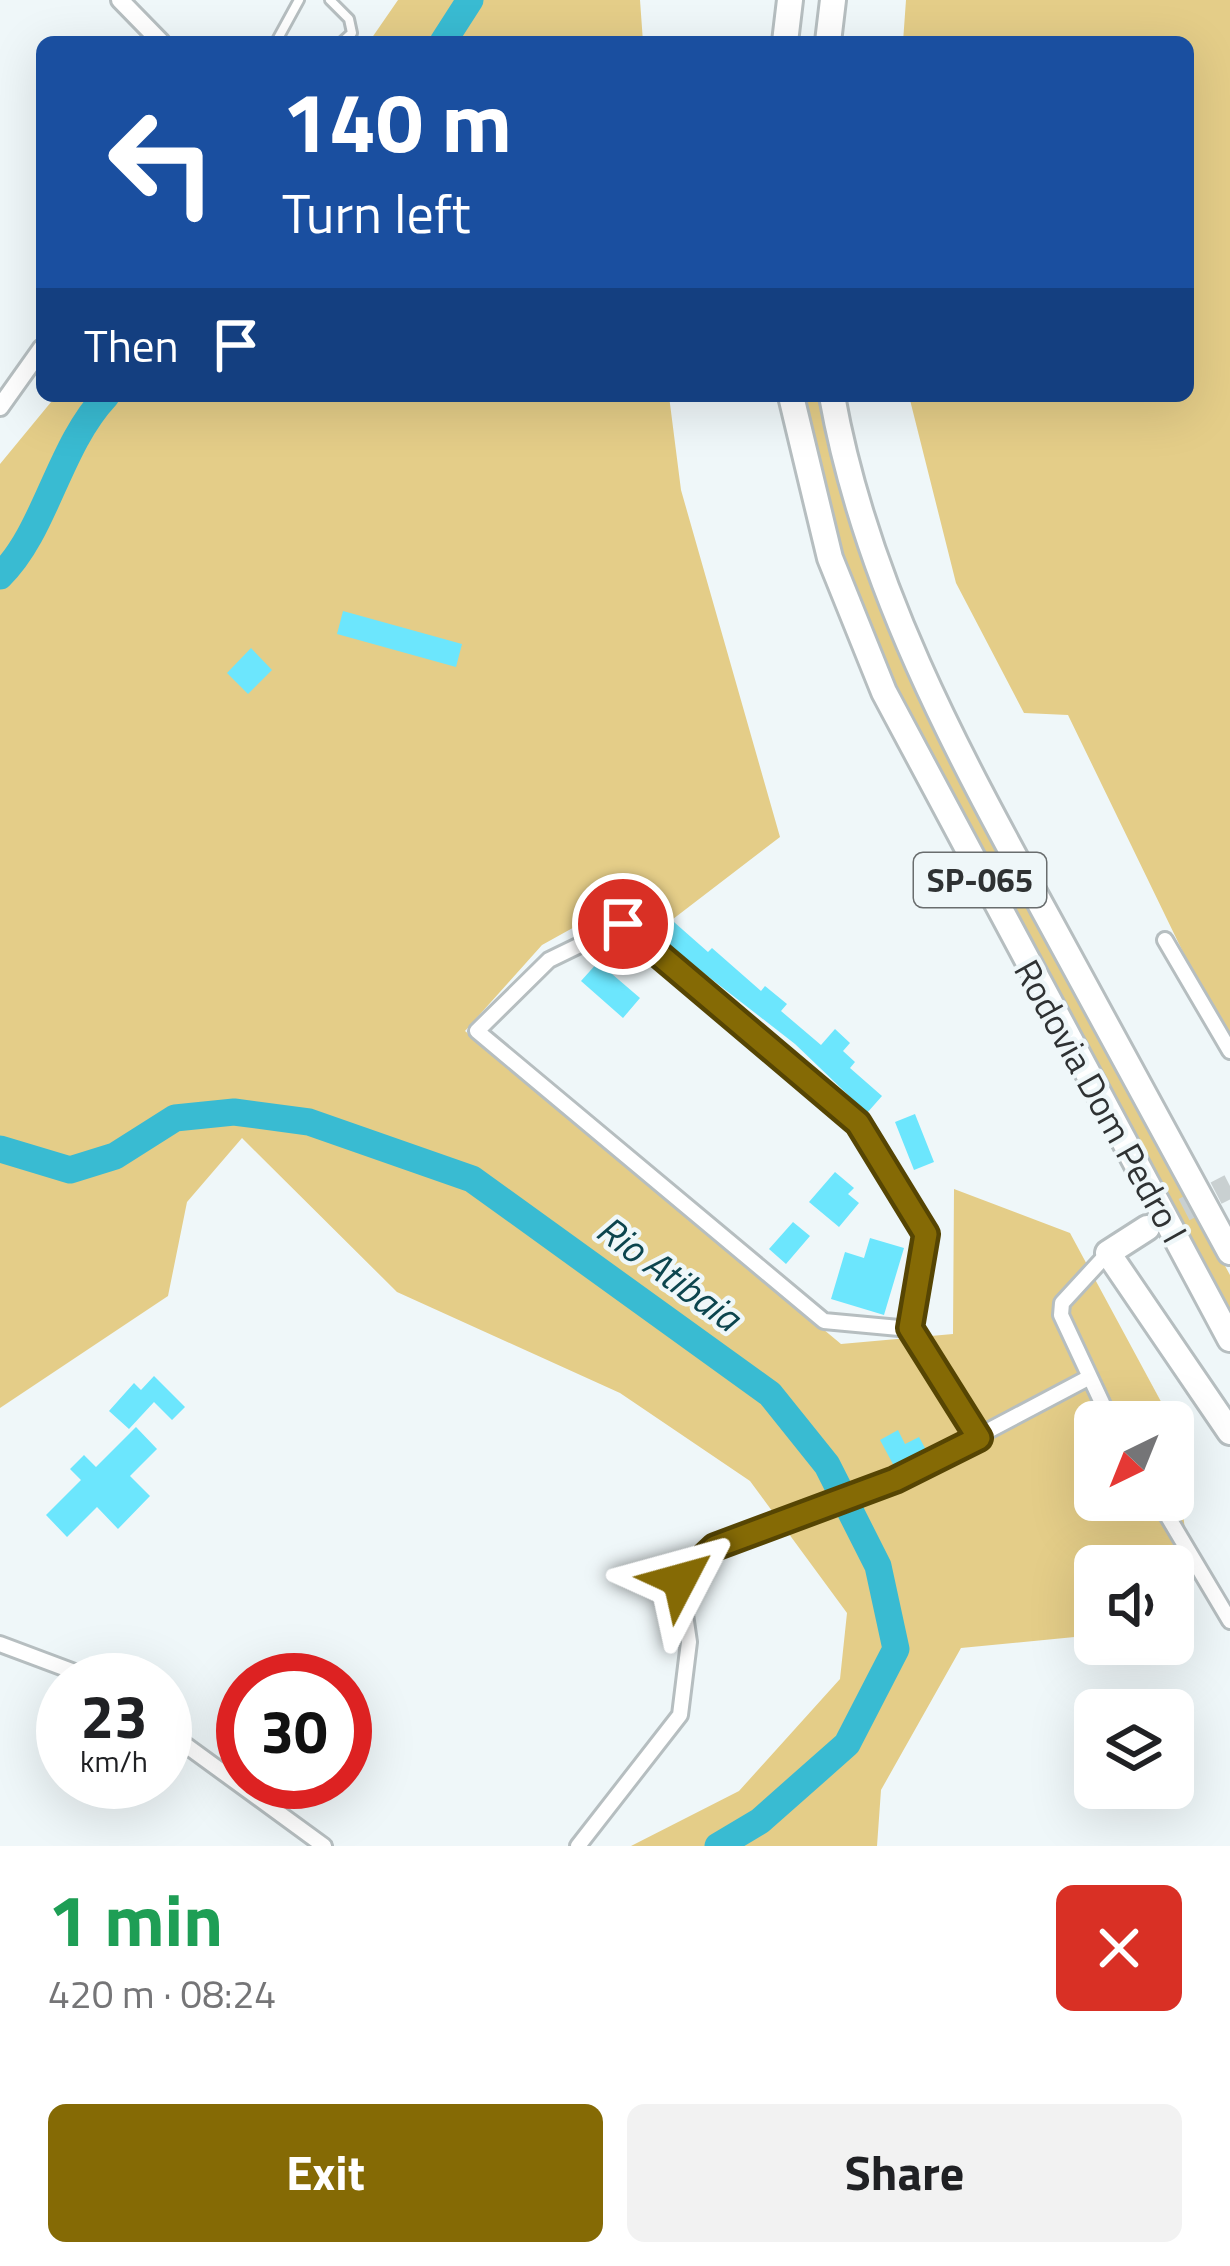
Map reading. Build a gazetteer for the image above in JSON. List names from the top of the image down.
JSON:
{
  "streets": {
    "highway": ["SP-065", "Rodovia Dom Pedro I"]
  },
  "water": ["Rio Atibaia"],
  "north": "bottom left",
  "page": {
    "turn": ["140 m", "Turn left"],
    "then": "Then",
    "speed": "23 km/h",
    "limit": "30",
    "heading": ["1 min", "420 m · 08:24"],
    "buttons": ["Exit", "Share"]
  }
}
